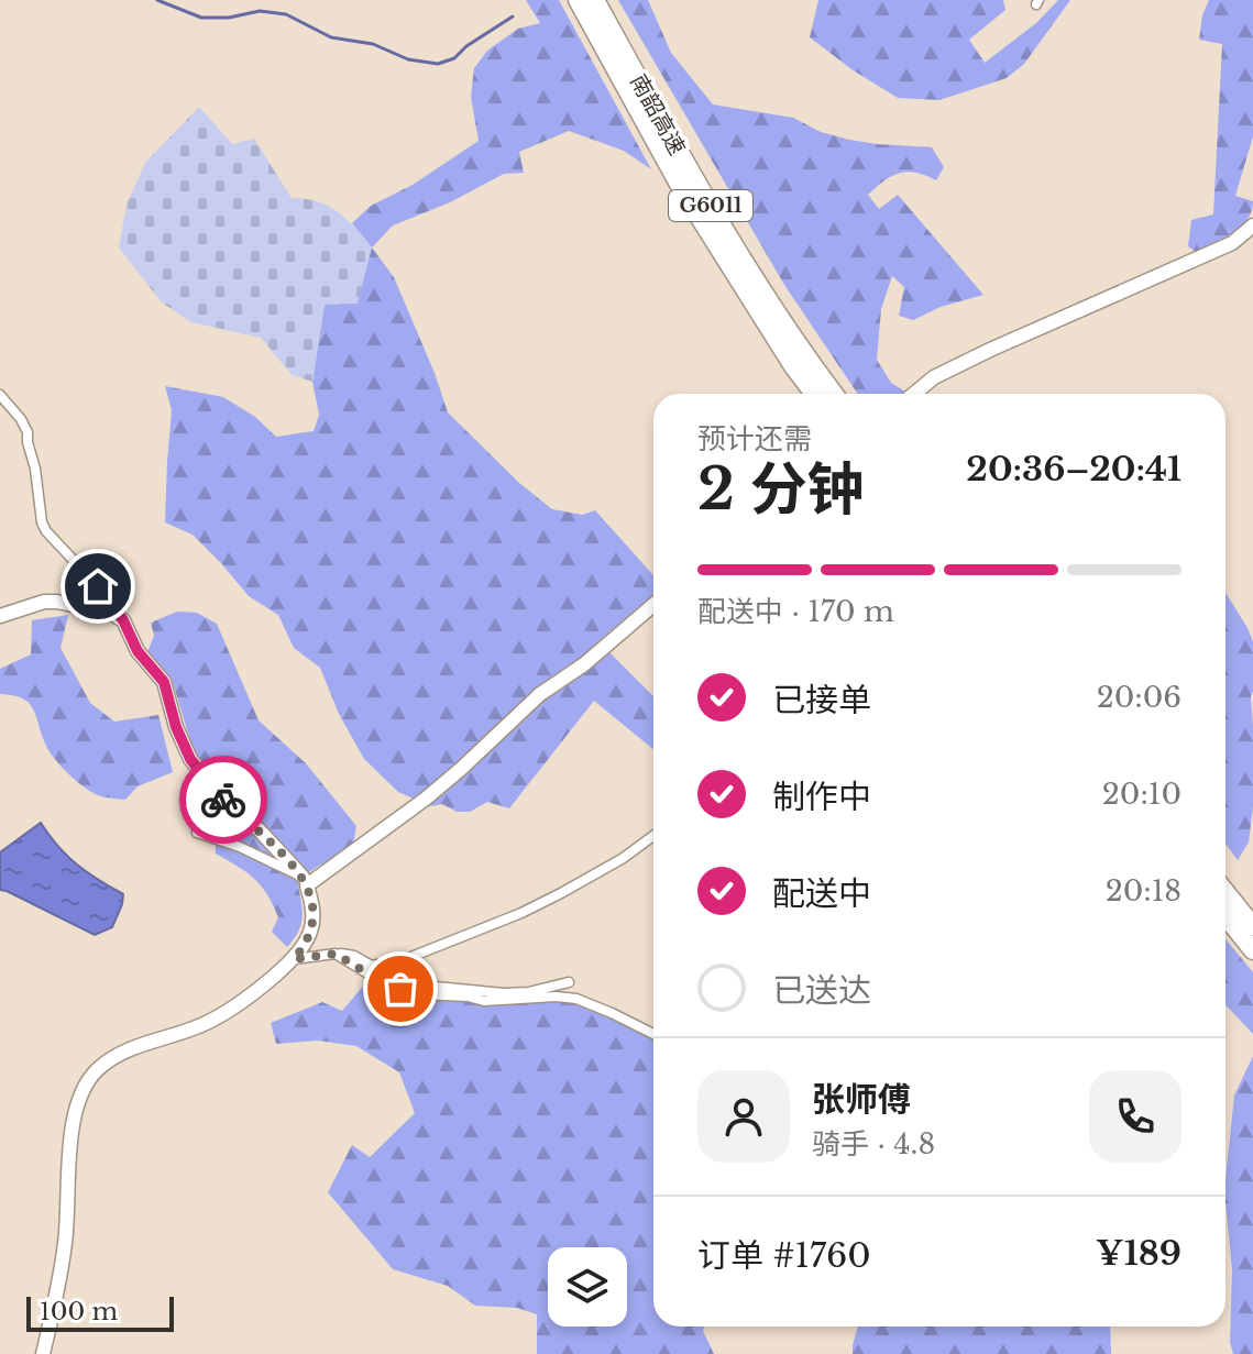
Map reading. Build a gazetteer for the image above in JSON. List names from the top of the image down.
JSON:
{
  "streets": {
    "highway": ["南韶高速", "G6011"]
  },
  "scale_bar": "100 m",
  "page": {
    "heading": ["2 分钟", "预计还需", "20:36–20:41"],
    "panel": [
      "张师傅",
      "骑手 · 4.8",
      "订单 #1760",
      "¥189"
    ],
    "bar": "配送中 · 170 m",
    "list": [
      ["已接单", "20:06"],
      ["制作中", "20:10"],
      ["配送中", "20:18"],
      "已送达"
    ],
    "scale": "100 m"
  }
}
